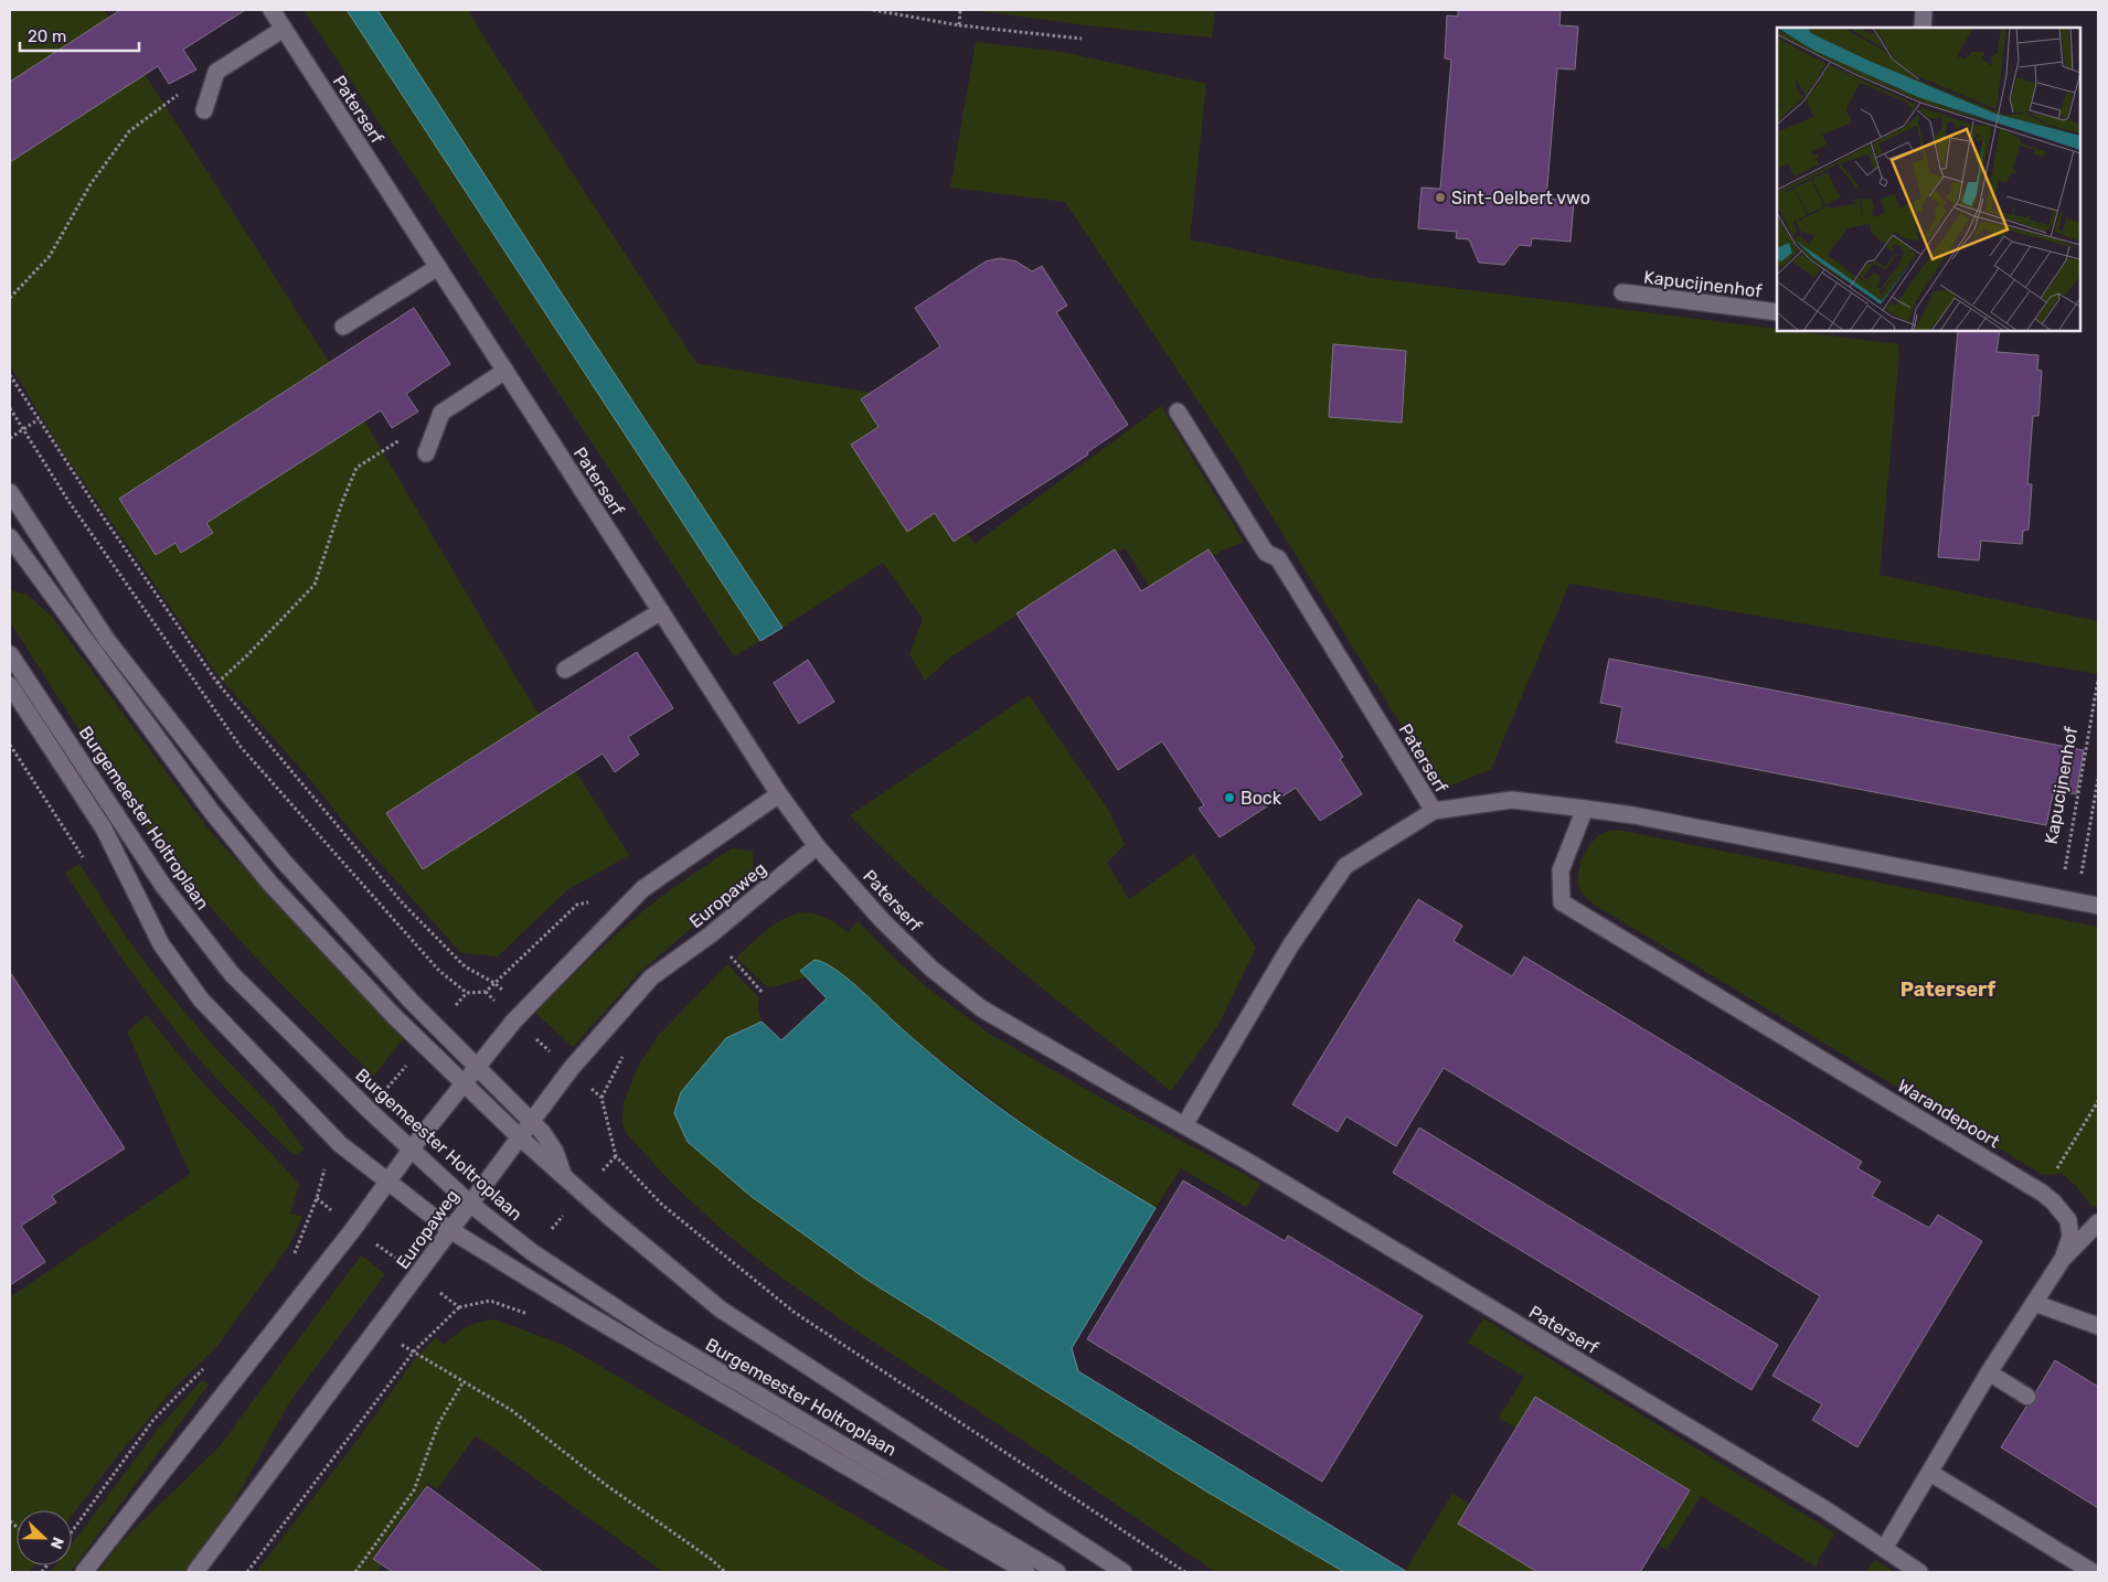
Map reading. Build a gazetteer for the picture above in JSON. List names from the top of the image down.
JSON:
{
  "streets": {
    "street": [
      "Paterserf",
      "Kapucijnenhof",
      "Burgemeester Holtroplaan",
      "Europaweg",
      "Warandepoort"
    ]
  },
  "crossings": [
    ["Paterserf", "Europaweg"],
    ["Paterserf", "Warandepoort"],
    ["Burgemeester Holtroplaan", "Europaweg"]
  ],
  "districts": ["Paterserf"],
  "places": ["Sint-Oelbert vwo", "Bock"],
  "scale_bar": "20 m",
  "north": "right"
}
